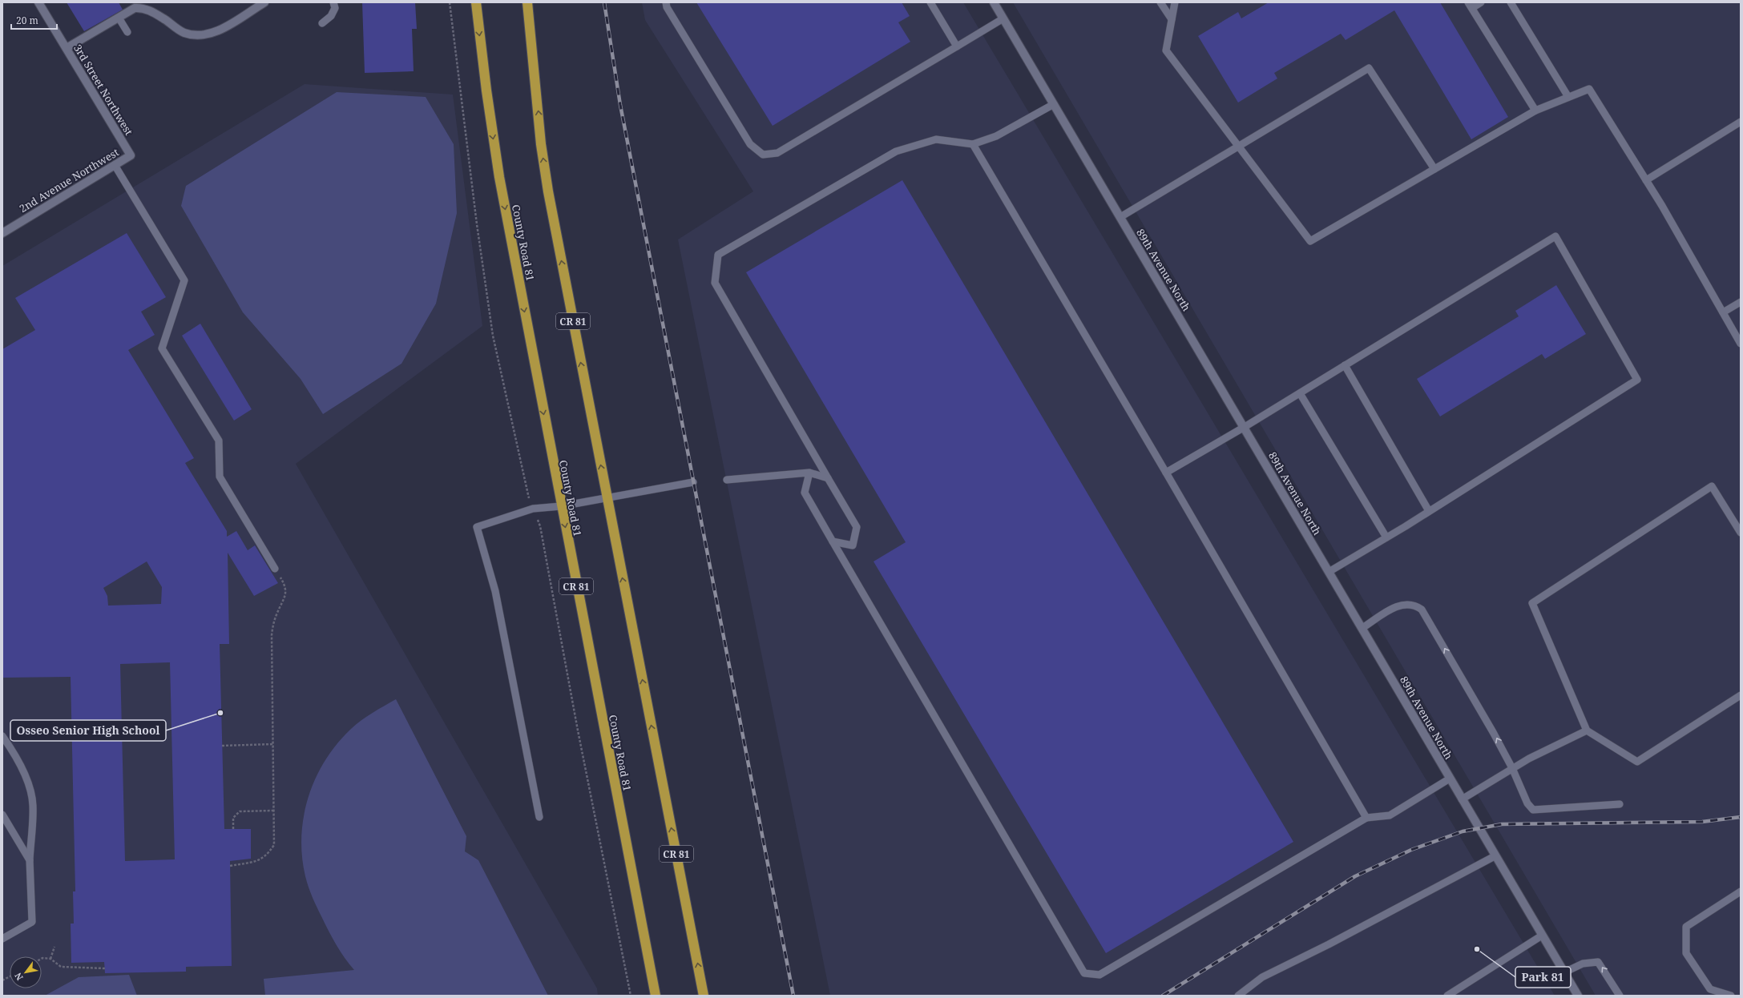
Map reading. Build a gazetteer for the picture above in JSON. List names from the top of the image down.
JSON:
{
  "streets": {
    "highway": ["County Road 81", "CR 81"],
    "street": ["3rd Street Northwest", "2nd Avenue Northwest", "89th Avenue North"]
  },
  "crossings": [
    ["3rd Street Northwest", "2nd Avenue Northwest"]
  ],
  "places": ["Osseo Senior High School", "Park 81"],
  "scale_bar": "20 m",
  "north": "bottom left"
}
